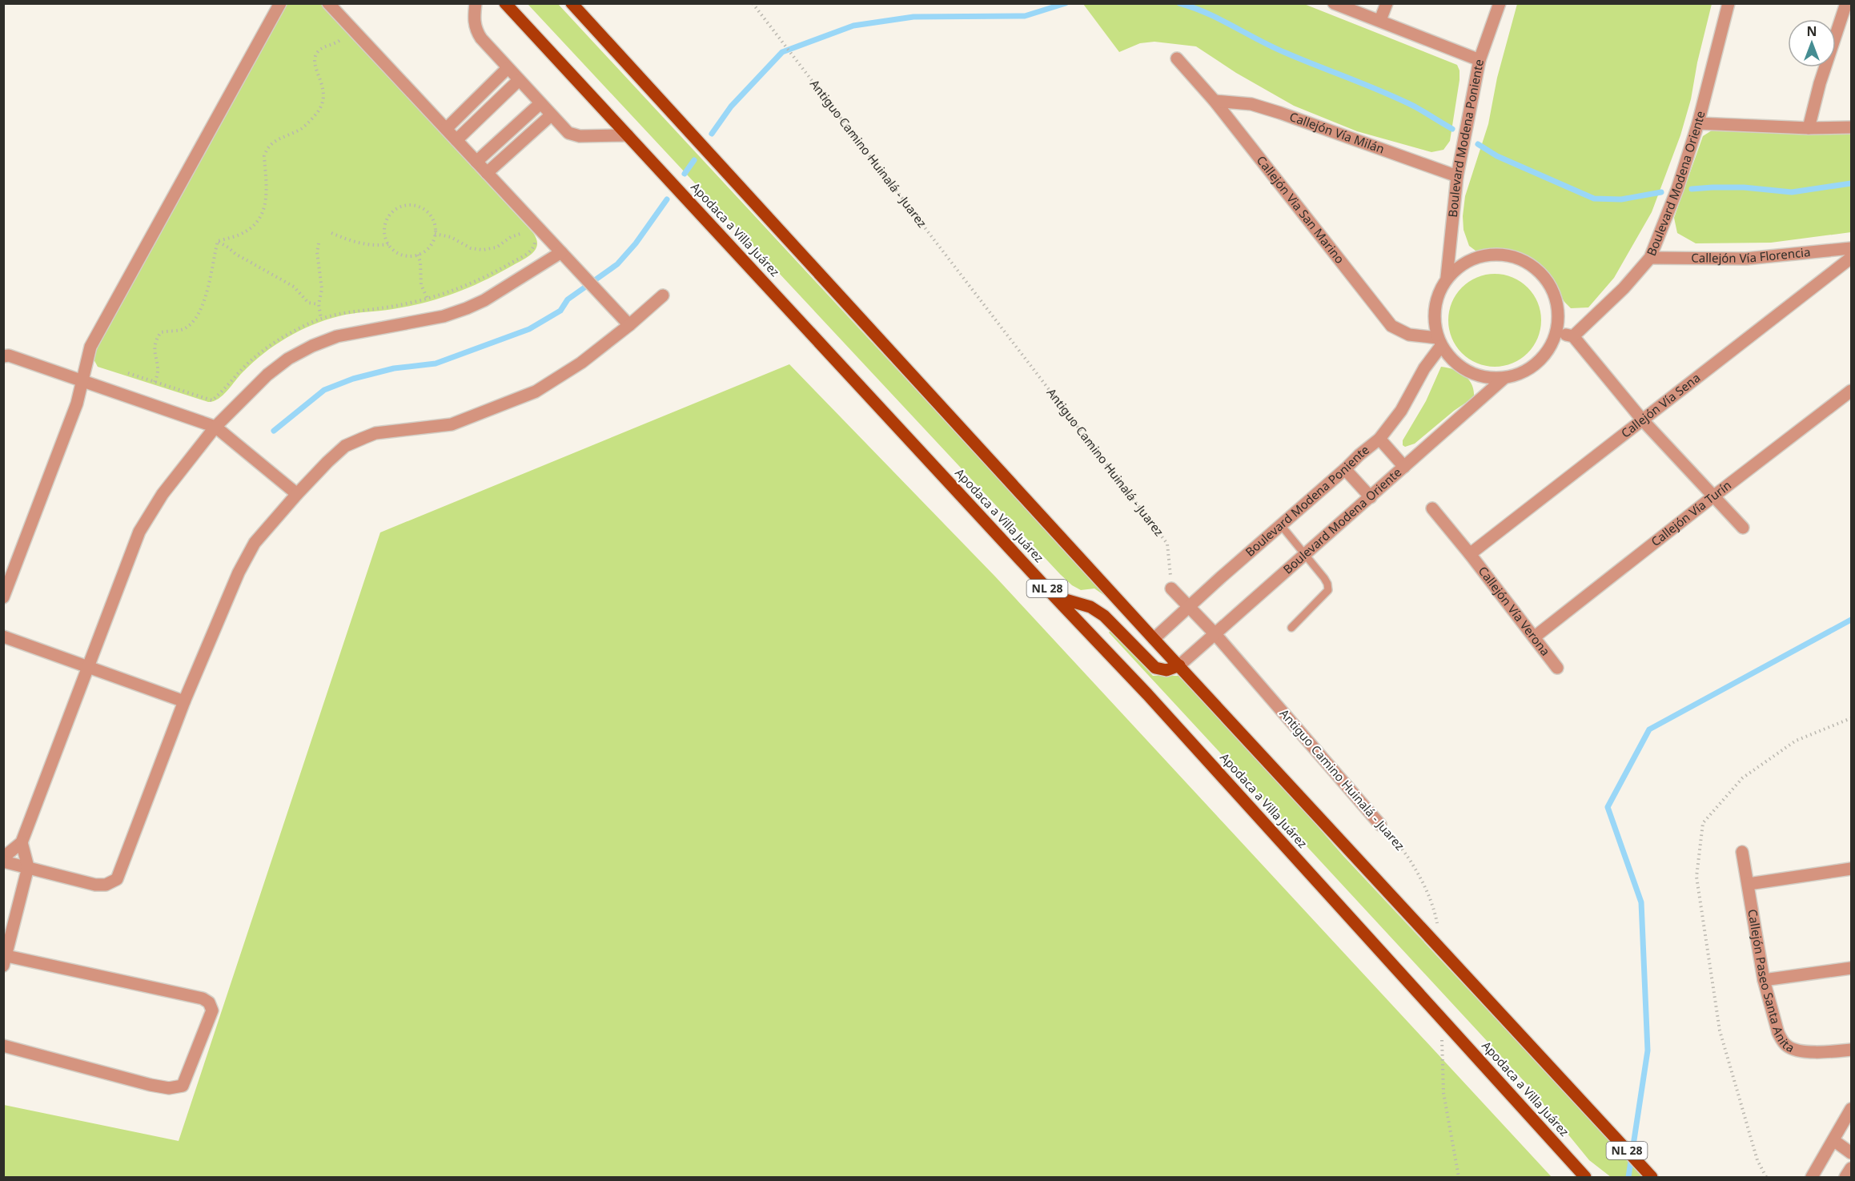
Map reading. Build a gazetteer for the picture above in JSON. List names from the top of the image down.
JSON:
{
  "streets": {
    "main road": ["Apodaca a Villa Juárez", "NL 28"],
    "street": [
      "Callejón Vía Milán",
      "Boulevard Modena Poniente",
      "Antiguo Camino Huinalá - Juarez",
      "Boulevard Modena Oriente",
      "Callejón Via San Marino",
      "Callejón Vía Florencia",
      "Callejón Vía Sena",
      "Callejón Vía Turín",
      "Callejón Vía Verona",
      "Callejón Paseo Santa Anita"
    ]
  },
  "crossings": [
    ["Callejón Vía Milán", "Boulevard Modena Poniente"],
    ["Callejón Vía Milán", "Callejón Via San Marino"],
    ["Boulevard Modena Poniente", "Antiguo Camino Huinalá - Juarez"],
    ["Boulevard Modena Poniente", "Boulevard Modena Oriente"],
    ["Boulevard Modena Poniente", "Callejón Via San Marino"],
    ["Boulevard Modena Poniente", "NL 28"],
    ["Antiguo Camino Huinalá - Juarez", "Boulevard Modena Oriente"],
    ["Boulevard Modena Oriente", "Callejón Via San Marino"],
    ["Boulevard Modena Oriente", "Callejón Vía Florencia"],
    ["Boulevard Modena Oriente", "NL 28"],
    ["Callejón Vía Sena", "Callejón Vía Verona"],
    ["Callejón Vía Turín", "Callejón Vía Verona"]
  ],
  "north": "top"
}
